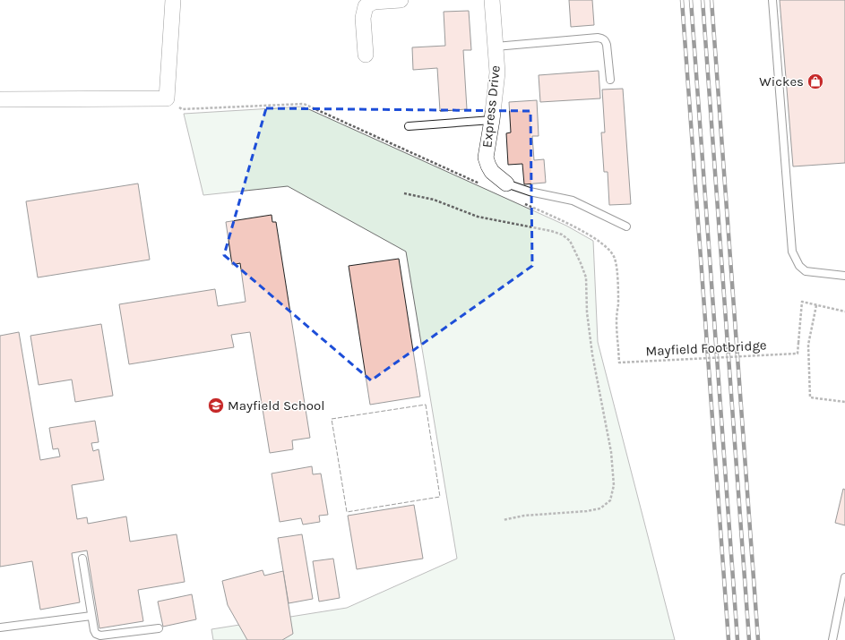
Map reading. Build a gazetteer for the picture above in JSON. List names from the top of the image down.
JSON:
{
  "streets": {
    "street": ["Express Drive"],
    "path": ["Mayfield Footbridge"]
  },
  "places": {
    "shop": ["Wickes"],
    "school or university": ["Mayfield School"]
  }
}
